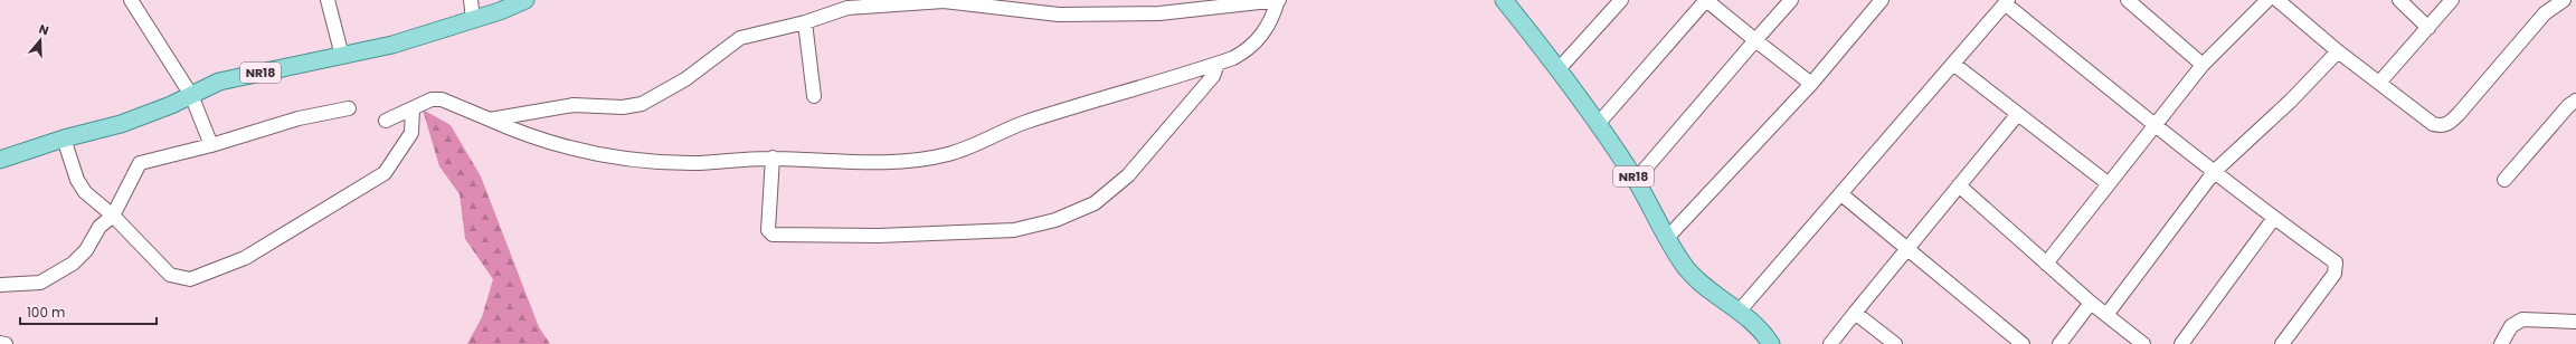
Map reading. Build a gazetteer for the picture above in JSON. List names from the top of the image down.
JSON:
{
  "streets": {
    "main road": ["NR18"]
  },
  "scale_bar": "100 m",
  "north": "top"
}
